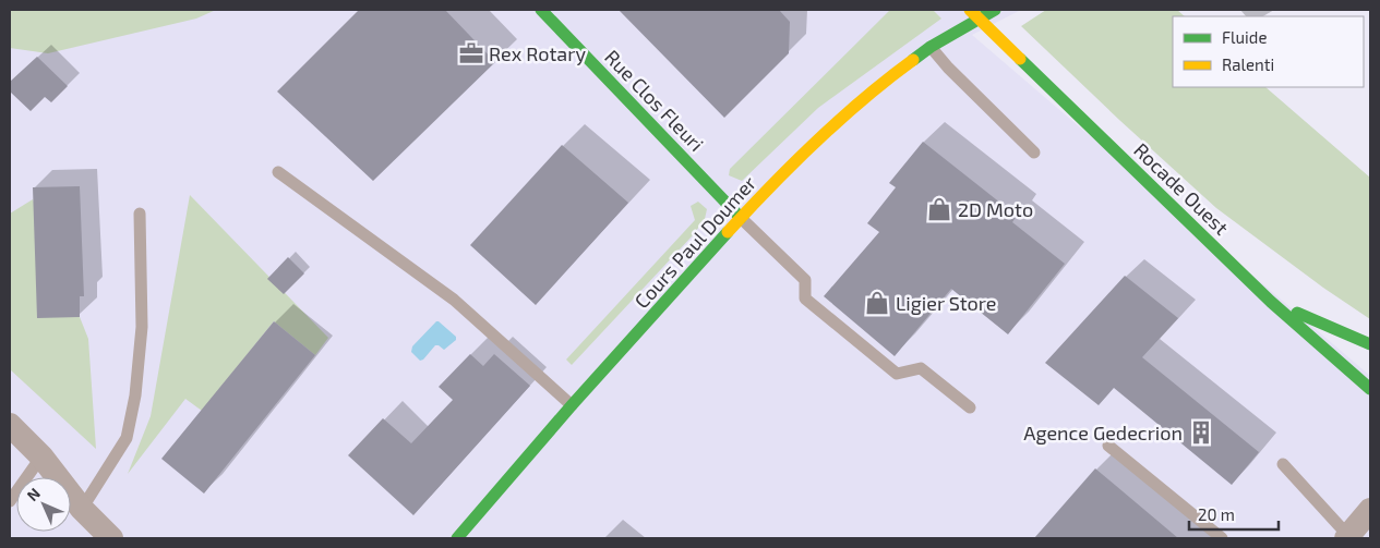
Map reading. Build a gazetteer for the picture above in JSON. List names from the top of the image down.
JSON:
{
  "streets": {
    "street": ["Rue Clos Fleuri", "Rocade Ouest", "Cours Paul Doumer"]
  },
  "crossings": [
    ["Rue Clos Fleuri", "Cours Paul Doumer"]
  ],
  "places": {
    "office": ["Rex Rotary"],
    "shop": ["2D Moto", "Ligier Store"],
    "building": ["Agence Gedecrion"]
  },
  "legend": ["Fluide", "Ralenti"],
  "scale_bar": "20 m",
  "north": "top left"
}
